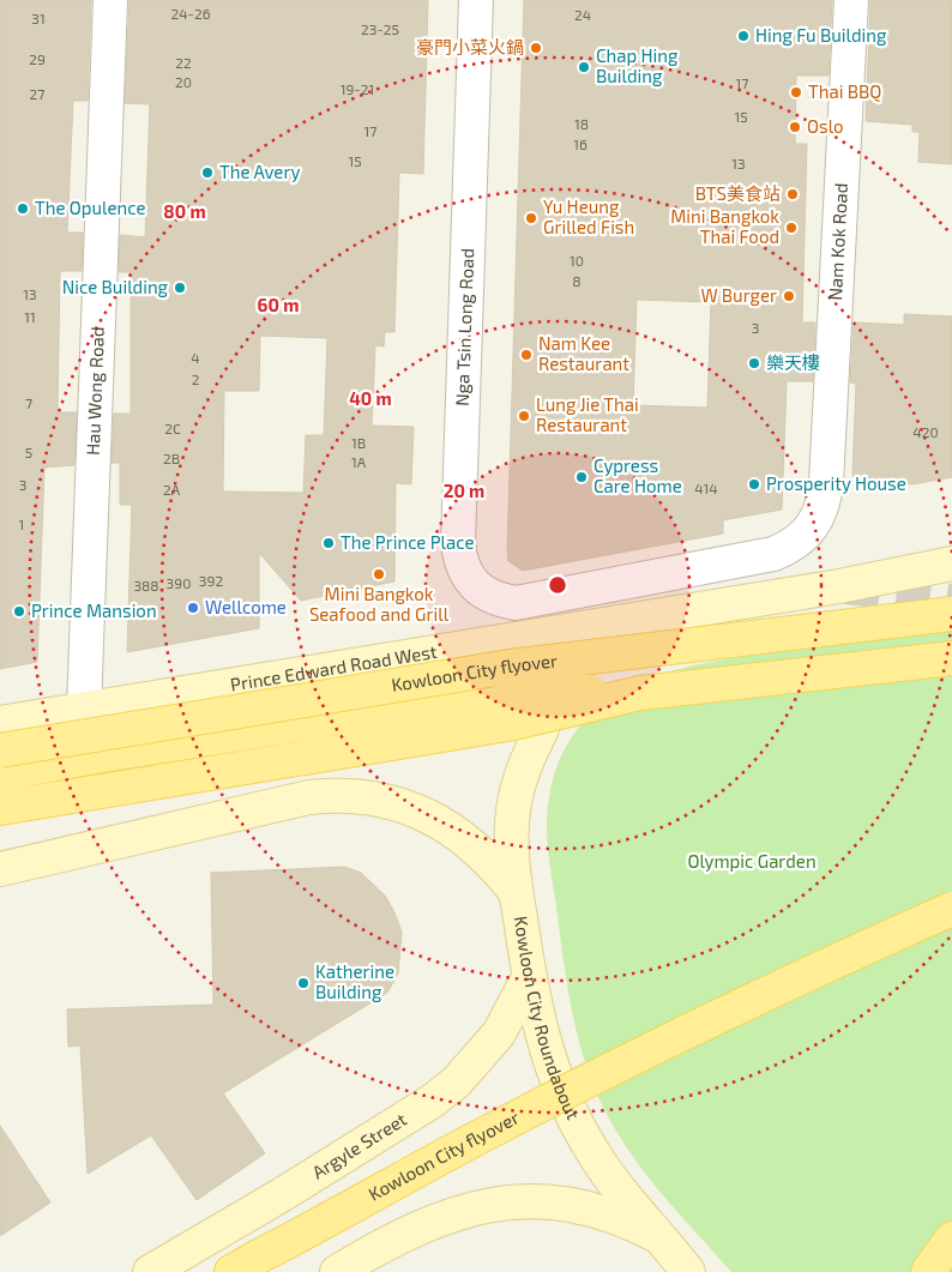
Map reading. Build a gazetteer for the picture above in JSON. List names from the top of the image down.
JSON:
{
  "streets": {
    "main road": [
      "Prince Edward Road West",
      "Kowloon City flyover",
      "Kowloon City Roundabout",
      "Argyle Street"
    ],
    "street": ["Nam Kok Road", "Nga Tsin Long Road", "Hau Wong Road"]
  },
  "crossings": [
    ["Nam Kok Road", "Nga Tsin Long Road"],
    ["Hau Wong Road", "Prince Edward Road West"],
    ["Kowloon City Roundabout", "Argyle Street"]
  ],
  "parks": ["Olympic Garden"],
  "places": [
    "Hing Fu Building",
    "豪門小菜火鍋",
    "Chap Hing Building",
    "Thai BBQ",
    "Oslo",
    "The Avery",
    "BTS美食站",
    "The Opulence",
    "Yu Heung Grilled Fish",
    "Mini Bangkok Thai Food",
    "Nice Building",
    "W Burger",
    "Nam Kee Restaurant",
    "樂天樓",
    "Lung Jie Thai Restaurant",
    "Cypress Care Home",
    "Prosperity House",
    "The Prince Place",
    "Mini Bangkok Seafood and Grill",
    "Wellcome",
    "Prince Mansion",
    "Katherine Building"
  ],
  "house_numbers": [
    "24-26",
    "24",
    "31",
    "23-25",
    "29",
    "22",
    "20",
    "17",
    "19-21",
    "27",
    "15",
    "18",
    "17",
    "16",
    "15",
    "13",
    "10",
    "8",
    "13",
    "11",
    "3",
    "4",
    "2",
    "7",
    "2C",
    "420",
    "1B",
    "5",
    "2B",
    "1A",
    "3",
    "414",
    "2A",
    "1",
    "392",
    "390",
    "388"
  ],
  "rings": [
    "80 m",
    "60 m",
    "40 m",
    "20 m"
  ]
}
